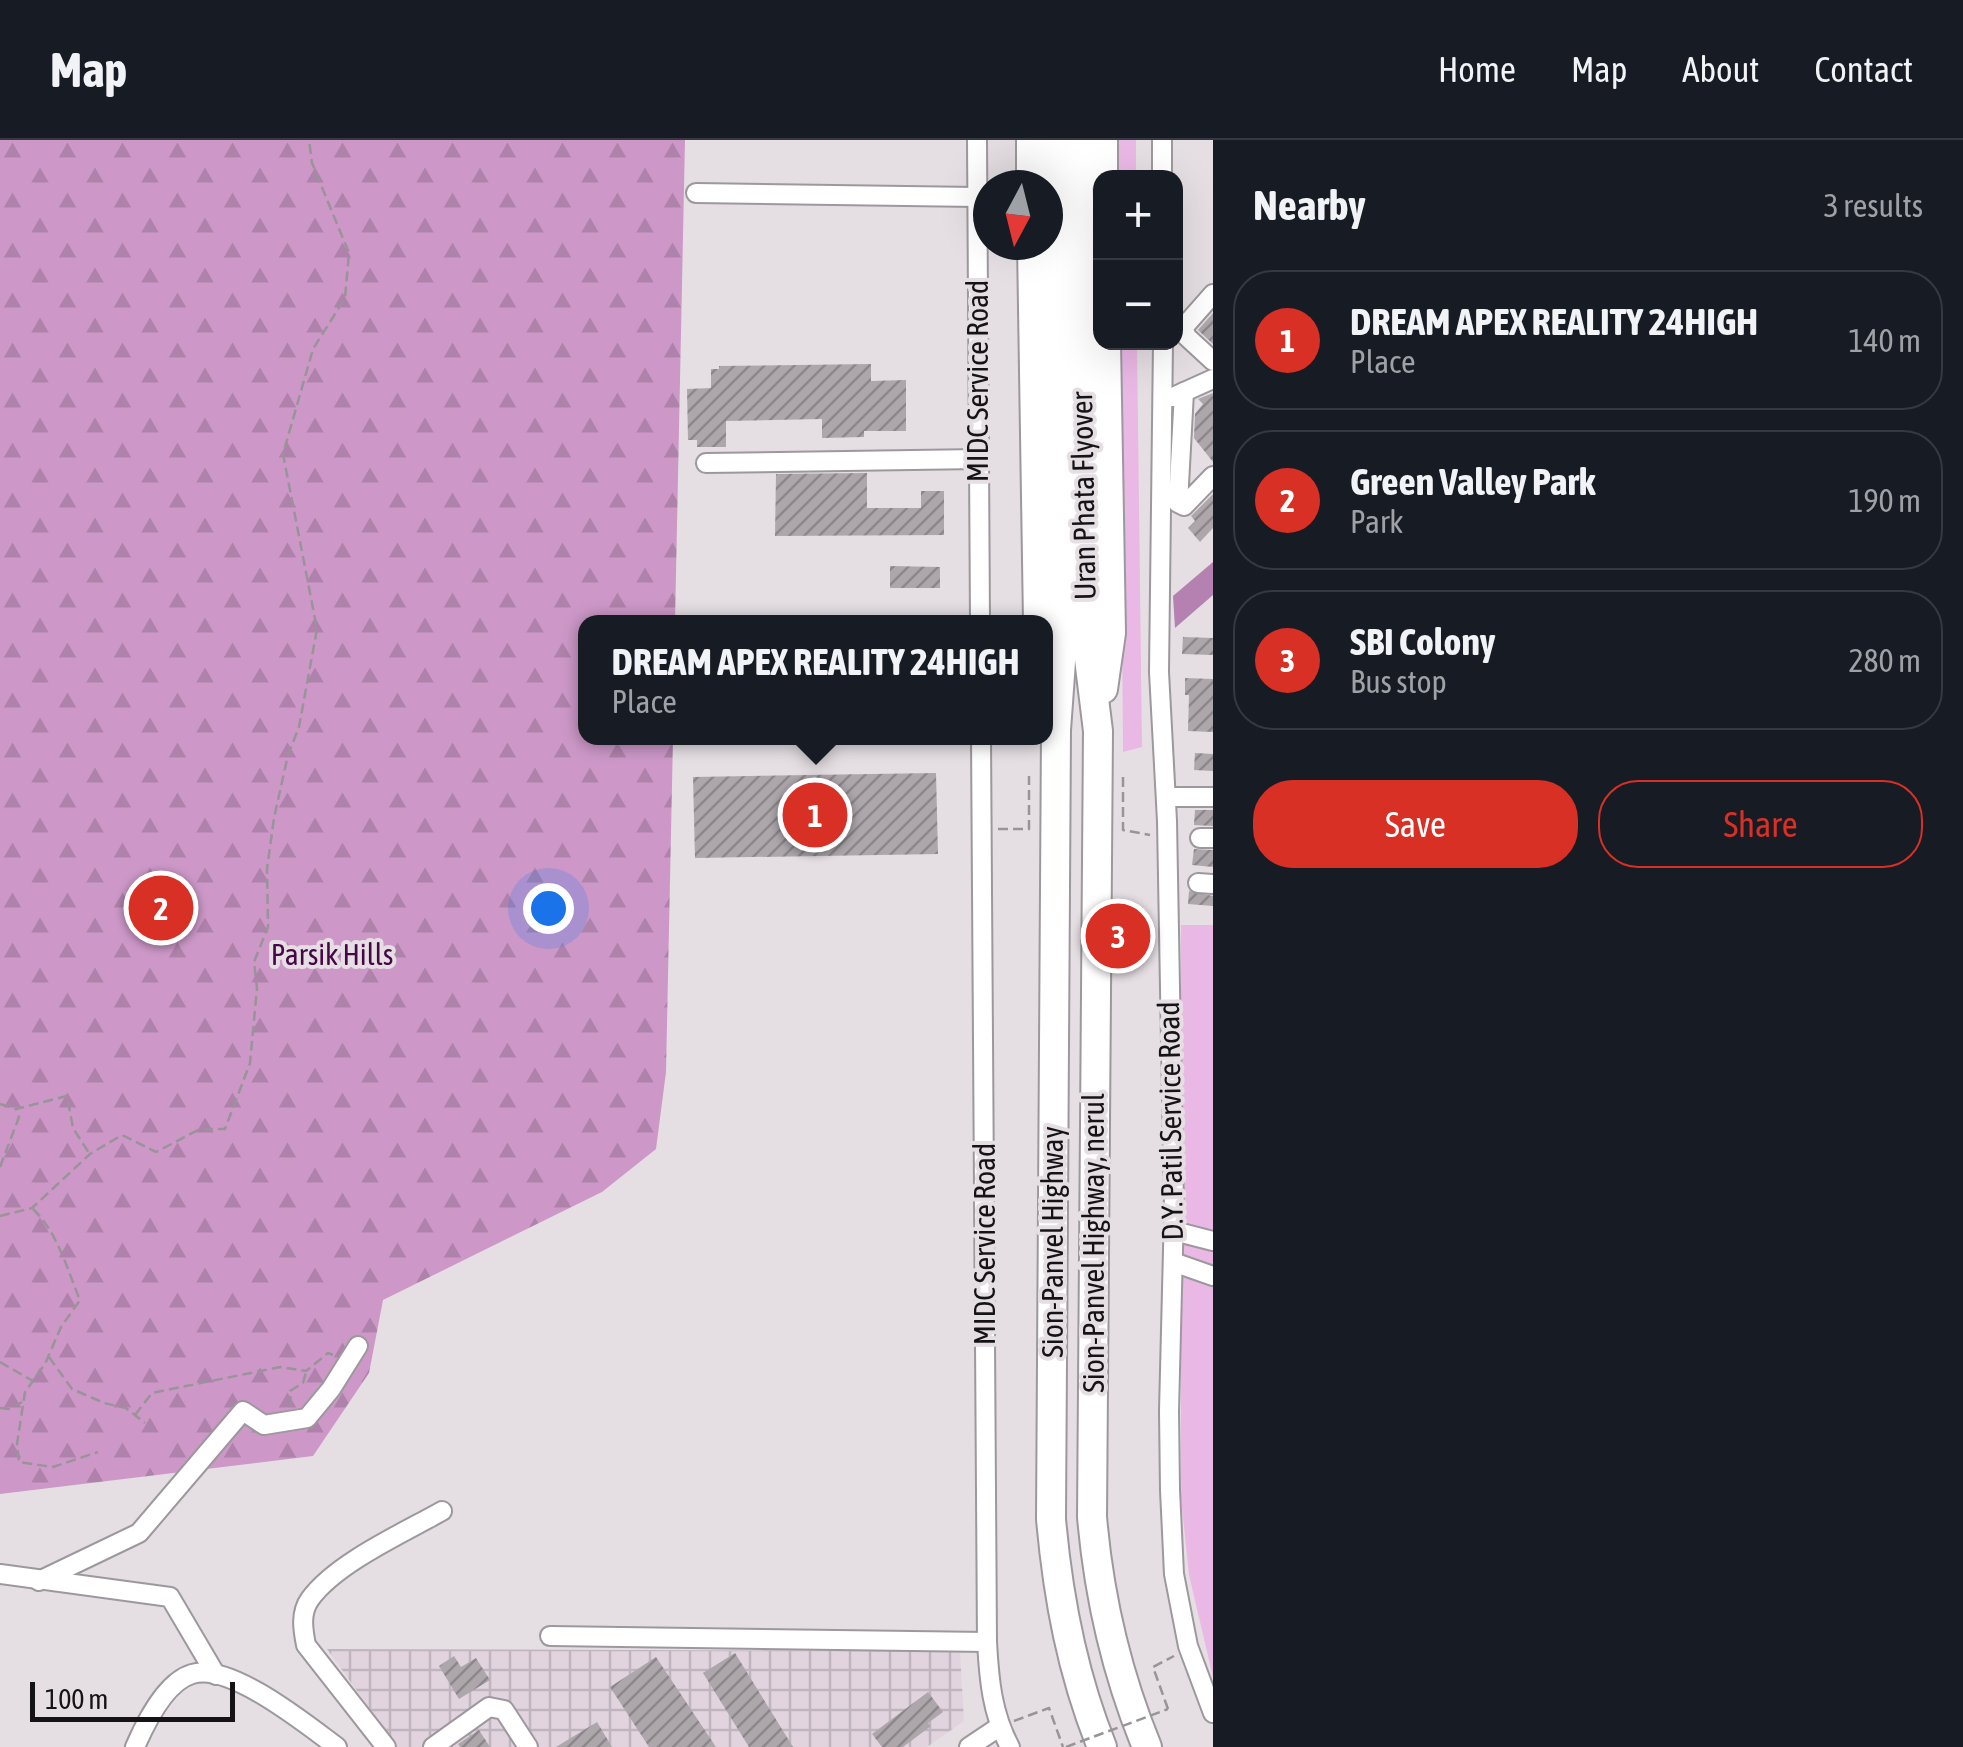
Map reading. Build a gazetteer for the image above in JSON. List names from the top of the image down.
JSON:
{
  "streets": {
    "highway": ["Uran Phata Flyover", "Sion-Panvel Highway", "Sion-Panvel Highway, nerul"],
    "street": ["MIDC Service Road", "D.Y. Patil Service Road"]
  },
  "crossings": [
    ["Uran Phata Flyover", "Sion-Panvel Highway"],
    ["Uran Phata Flyover", "Sion-Panvel Highway, nerul"]
  ],
  "parks": ["Parsik Hills"],
  "scale_bar": "100 m",
  "north": "bottom",
  "page": {
    "header": "Map",
    "nav": [
      "Home",
      "Map",
      "About",
      "Contact"
    ],
    "heading": ["Nearby", "3 results"],
    "map_buttons": ["+", "−"],
    "list": [
      {
        "mark": "1",
        "name": "DREAM APEX REALITY 24HIGH",
        "note": "Place",
        "value": "140 m"
      },
      {
        "mark": "2",
        "name": "Green Valley Park",
        "note": "Park",
        "value": "190 m"
      },
      {
        "mark": "3",
        "name": "SBI Colony",
        "note": "Bus stop",
        "value": "280 m"
      }
    ],
    "popup": ["DREAM APEX REALITY 24HIGH", "Place"],
    "buttons": ["Save", "Share"],
    "pins": ["1", "2", "3"],
    "scale": "100 m"
  }
}
